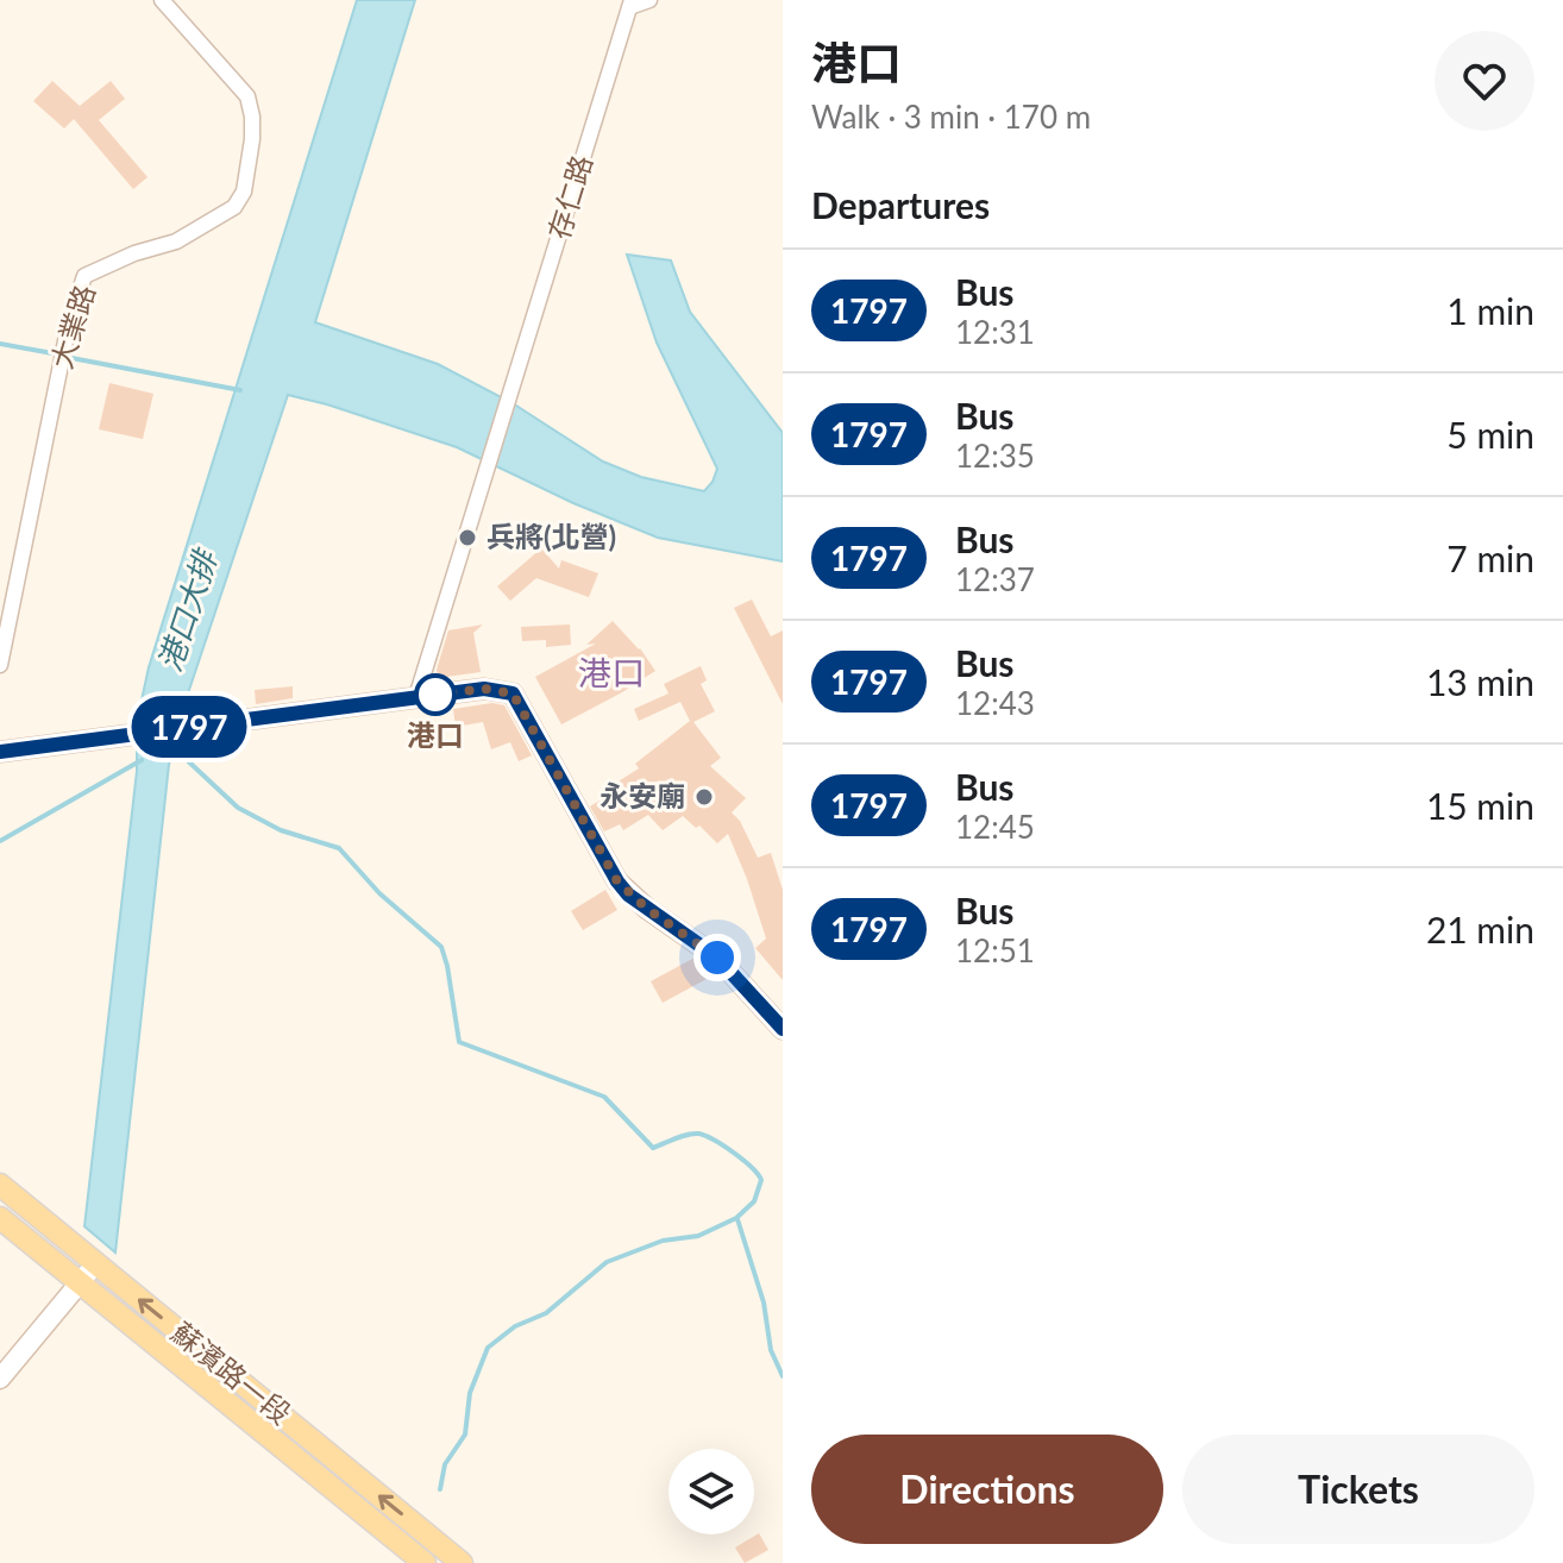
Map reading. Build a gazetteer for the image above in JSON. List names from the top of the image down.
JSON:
{
  "streets": {
    "main road": ["蘇濱路一段"],
    "street": ["存仁路", "大業路"]
  },
  "districts": ["港口"],
  "water": ["港口大排"],
  "places": ["兵將(北營)", "港口", "永安廟"],
  "lines": ["bus line 1797"],
  "page": {
    "on_map": "1797",
    "heading": [
      ["港口", "Walk · 3 min · 170 m"],
      "Departures"
    ],
    "list": [
      {
        "mark": "1797",
        "name": "Bus",
        "note": "12:31",
        "value": "1 min"
      },
      {
        "mark": "1797",
        "name": "Bus",
        "note": "12:35",
        "value": "5 min"
      },
      {
        "mark": "1797",
        "name": "Bus",
        "note": "12:37",
        "value": "7 min"
      },
      {
        "mark": "1797",
        "name": "Bus",
        "note": "12:43",
        "value": "13 min"
      },
      {
        "mark": "1797",
        "name": "Bus",
        "note": "12:45",
        "value": "15 min"
      },
      {
        "mark": "1797",
        "name": "Bus",
        "note": "12:51",
        "value": "21 min"
      }
    ],
    "buttons": ["Directions", "Tickets"]
  }
}
